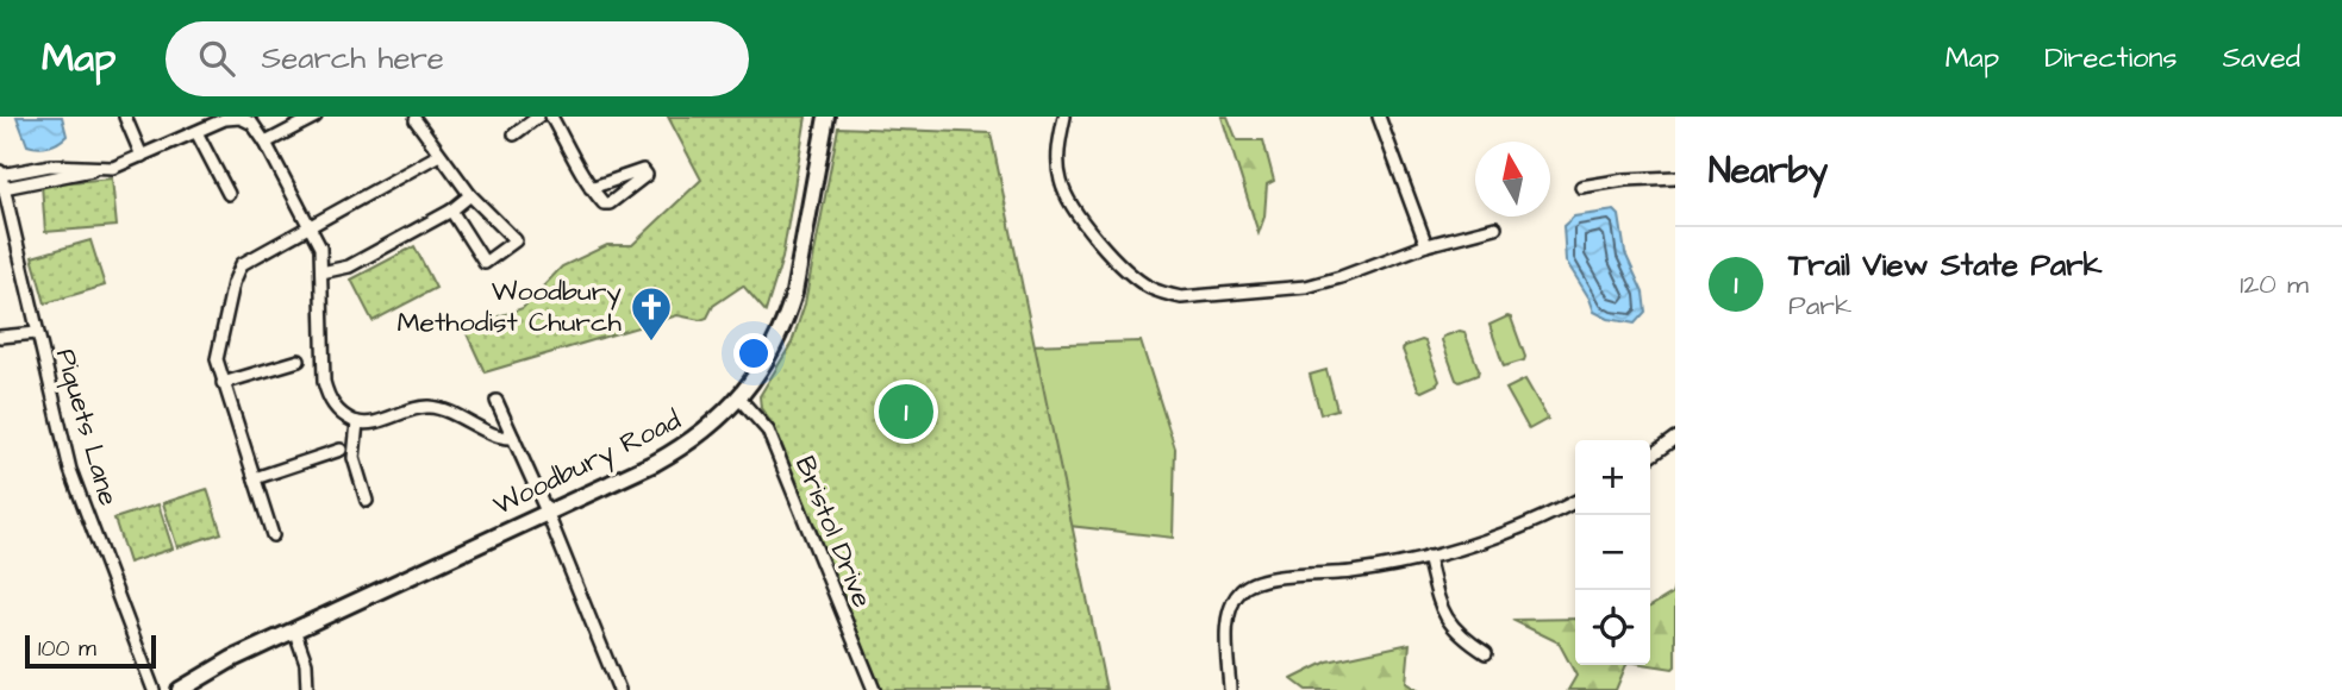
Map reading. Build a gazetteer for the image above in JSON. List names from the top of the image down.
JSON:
{
  "streets": {
    "main road": ["Woodbury Road"],
    "street": ["Piquets Lane", "Bristol Drive"]
  },
  "crossings": [
    ["Woodbury Road", "Bristol Drive"]
  ],
  "places": {
    "church": ["Woodbury Methodist Church"]
  },
  "scale_bar": "100 m",
  "north": "top",
  "page": {
    "header": "Map",
    "search": "Search here",
    "nav": ["Map", "Directions", "Saved"],
    "heading": "Nearby",
    "list": [
      {
        "mark": "1",
        "name": "Trail View State Park",
        "note": "Park",
        "value": "120 m"
      }
    ],
    "pins": "1",
    "map_buttons": ["+", "−"],
    "scale": "100 m"
  }
}
